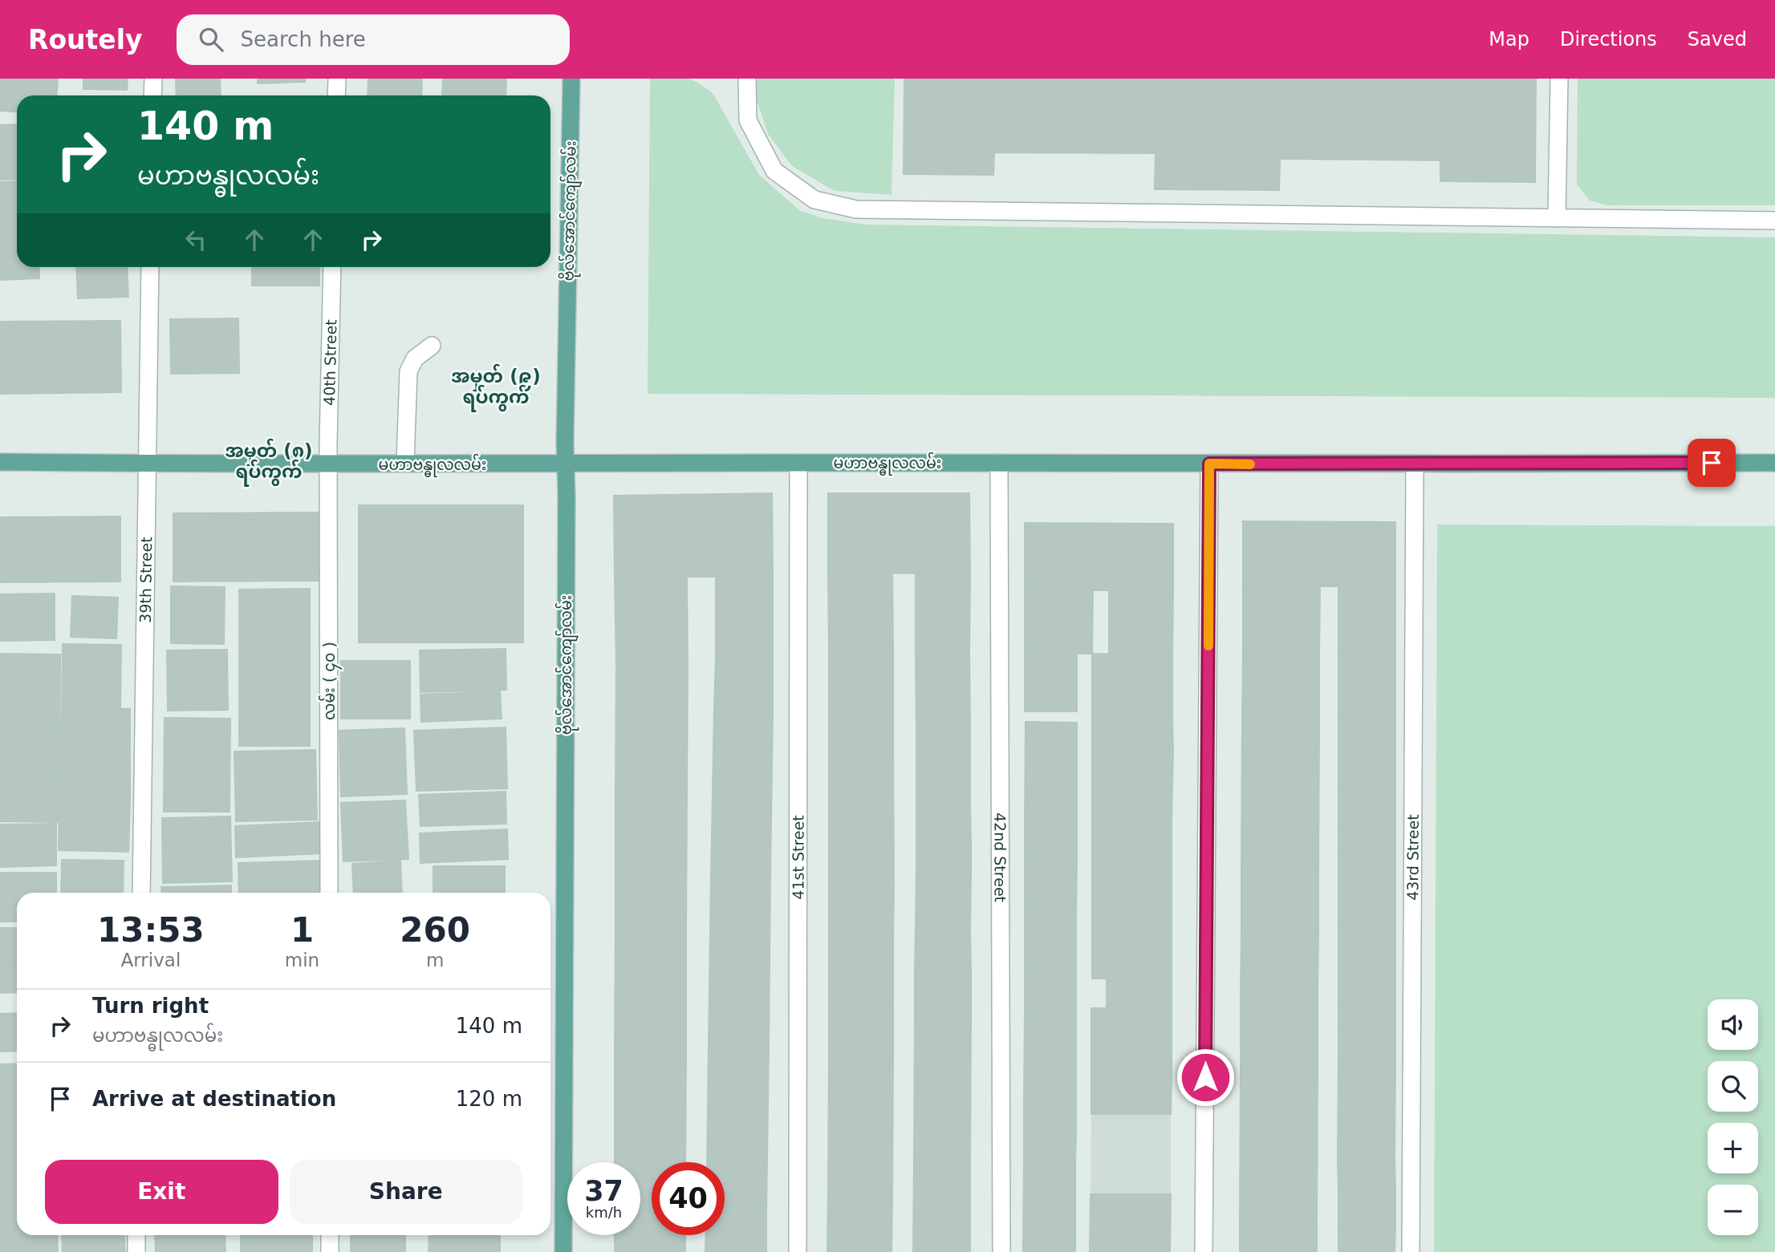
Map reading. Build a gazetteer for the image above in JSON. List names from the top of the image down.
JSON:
{
  "streets": {
    "main road": ["ဗိုလ်အောင်ကျော်လမ်း", "မဟာဗန္ဓုလလမ်း"],
    "street": [
      "40th Street",
      "39th Street",
      "လမ်း ( ၄၀ )",
      "41st Street",
      "42nd Street",
      "43rd Street"
    ]
  },
  "crossings": [
    ["ဗိုလ်အောင်ကျော်လမ်း", "မဟာဗန္ဓုလလမ်း"],
    ["40th Street", "မဟာဗန္ဓုလလမ်း"],
    ["40th Street", "လမ်း ( ၄၀ )"],
    ["မဟာဗန္ဓုလလမ်း", "39th Street"],
    ["မဟာဗန္ဓုလလမ်း", "လမ်း ( ၄၀ )"],
    ["မဟာဗန္ဓုလလမ်း", "41st Street"],
    ["မဟာဗန္ဓုလလမ်း", "42nd Street"],
    ["မဟာဗန္ဓုလလမ်း", "43rd Street"]
  ],
  "districts": ["အမှတ် (၉) ရပ်ကွက်", "အမှတ် (၈) ရပ်ကွက်"],
  "page": {
    "header": "Routely",
    "search": "Search here",
    "nav": ["Map", "Directions", "Saved"],
    "turn": ["140 m", "မဟာဗန္ဓုလလမ်း"],
    "eta": [
      "13:53",
      "Arrival",
      "1",
      "min",
      "260",
      "m"
    ],
    "list": [
      {
        "name": "Turn right",
        "note": "မဟာဗန္ဓုလလမ်း",
        "value": "140 m"
      },
      {
        "name": "Arrive at destination",
        "value": "120 m"
      }
    ],
    "map_buttons": ["+", "−"],
    "buttons": ["Exit", "Share"],
    "speed": "37 km/h",
    "limit": "40"
  }
}
